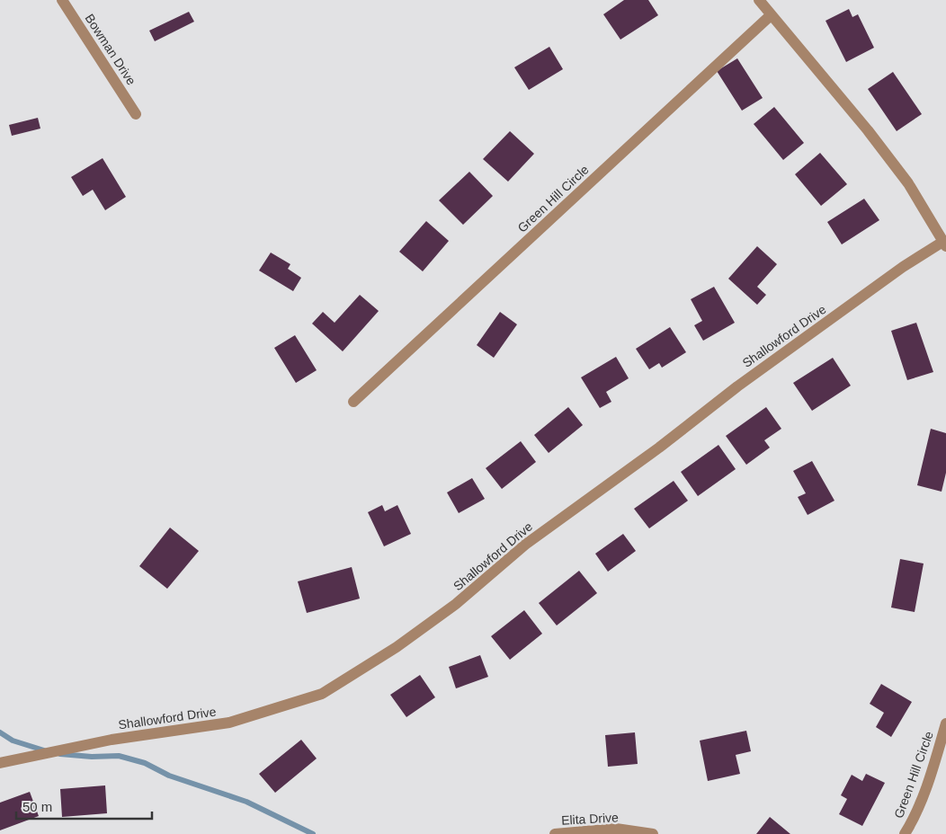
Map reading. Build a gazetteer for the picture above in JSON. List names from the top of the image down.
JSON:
{
  "streets": {
    "street": [
      "Bowman Drive",
      "Green Hill Circle",
      "Shallowford Drive",
      "Elita Drive"
    ]
  },
  "scale_bar": "50 m"
}
